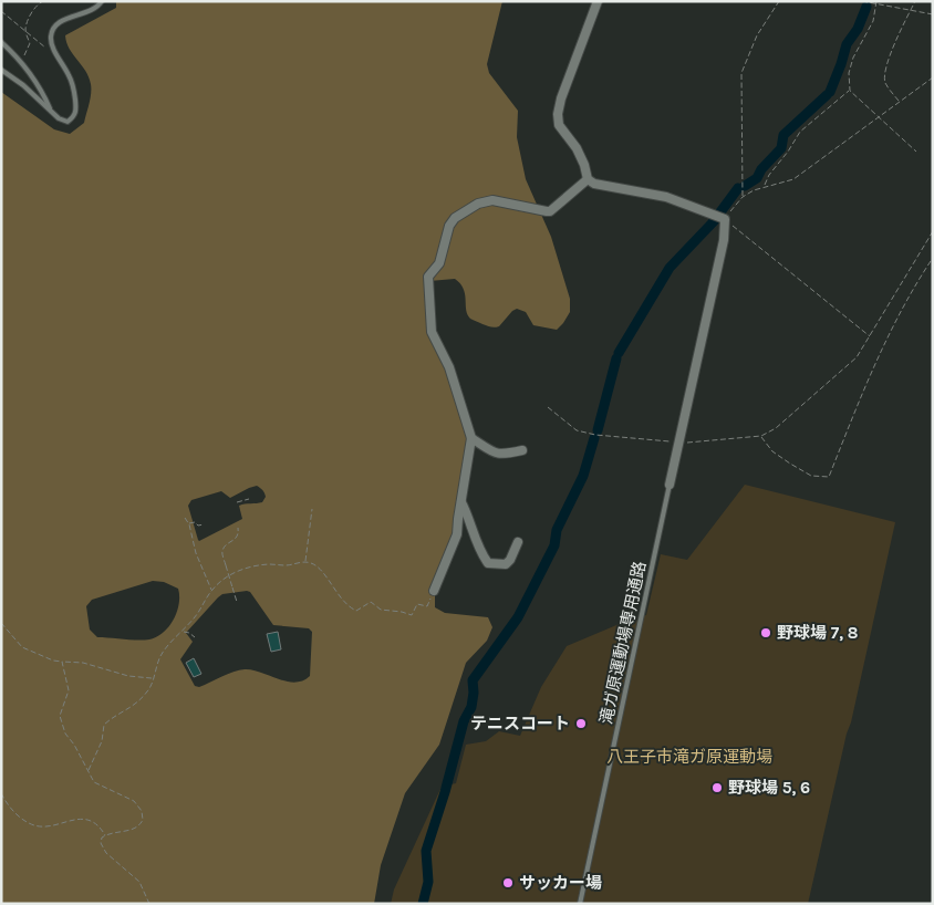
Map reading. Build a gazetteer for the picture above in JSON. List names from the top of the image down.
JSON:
{
  "streets": {
    "lane": ["滝ガ原運動場専用通路"]
  },
  "parks": ["八王子市滝ガ原運動場"],
  "places": [
    "野球場 7, 8",
    "テニスコート",
    "野球場 5, 6",
    "サッカー場"
  ]
}
